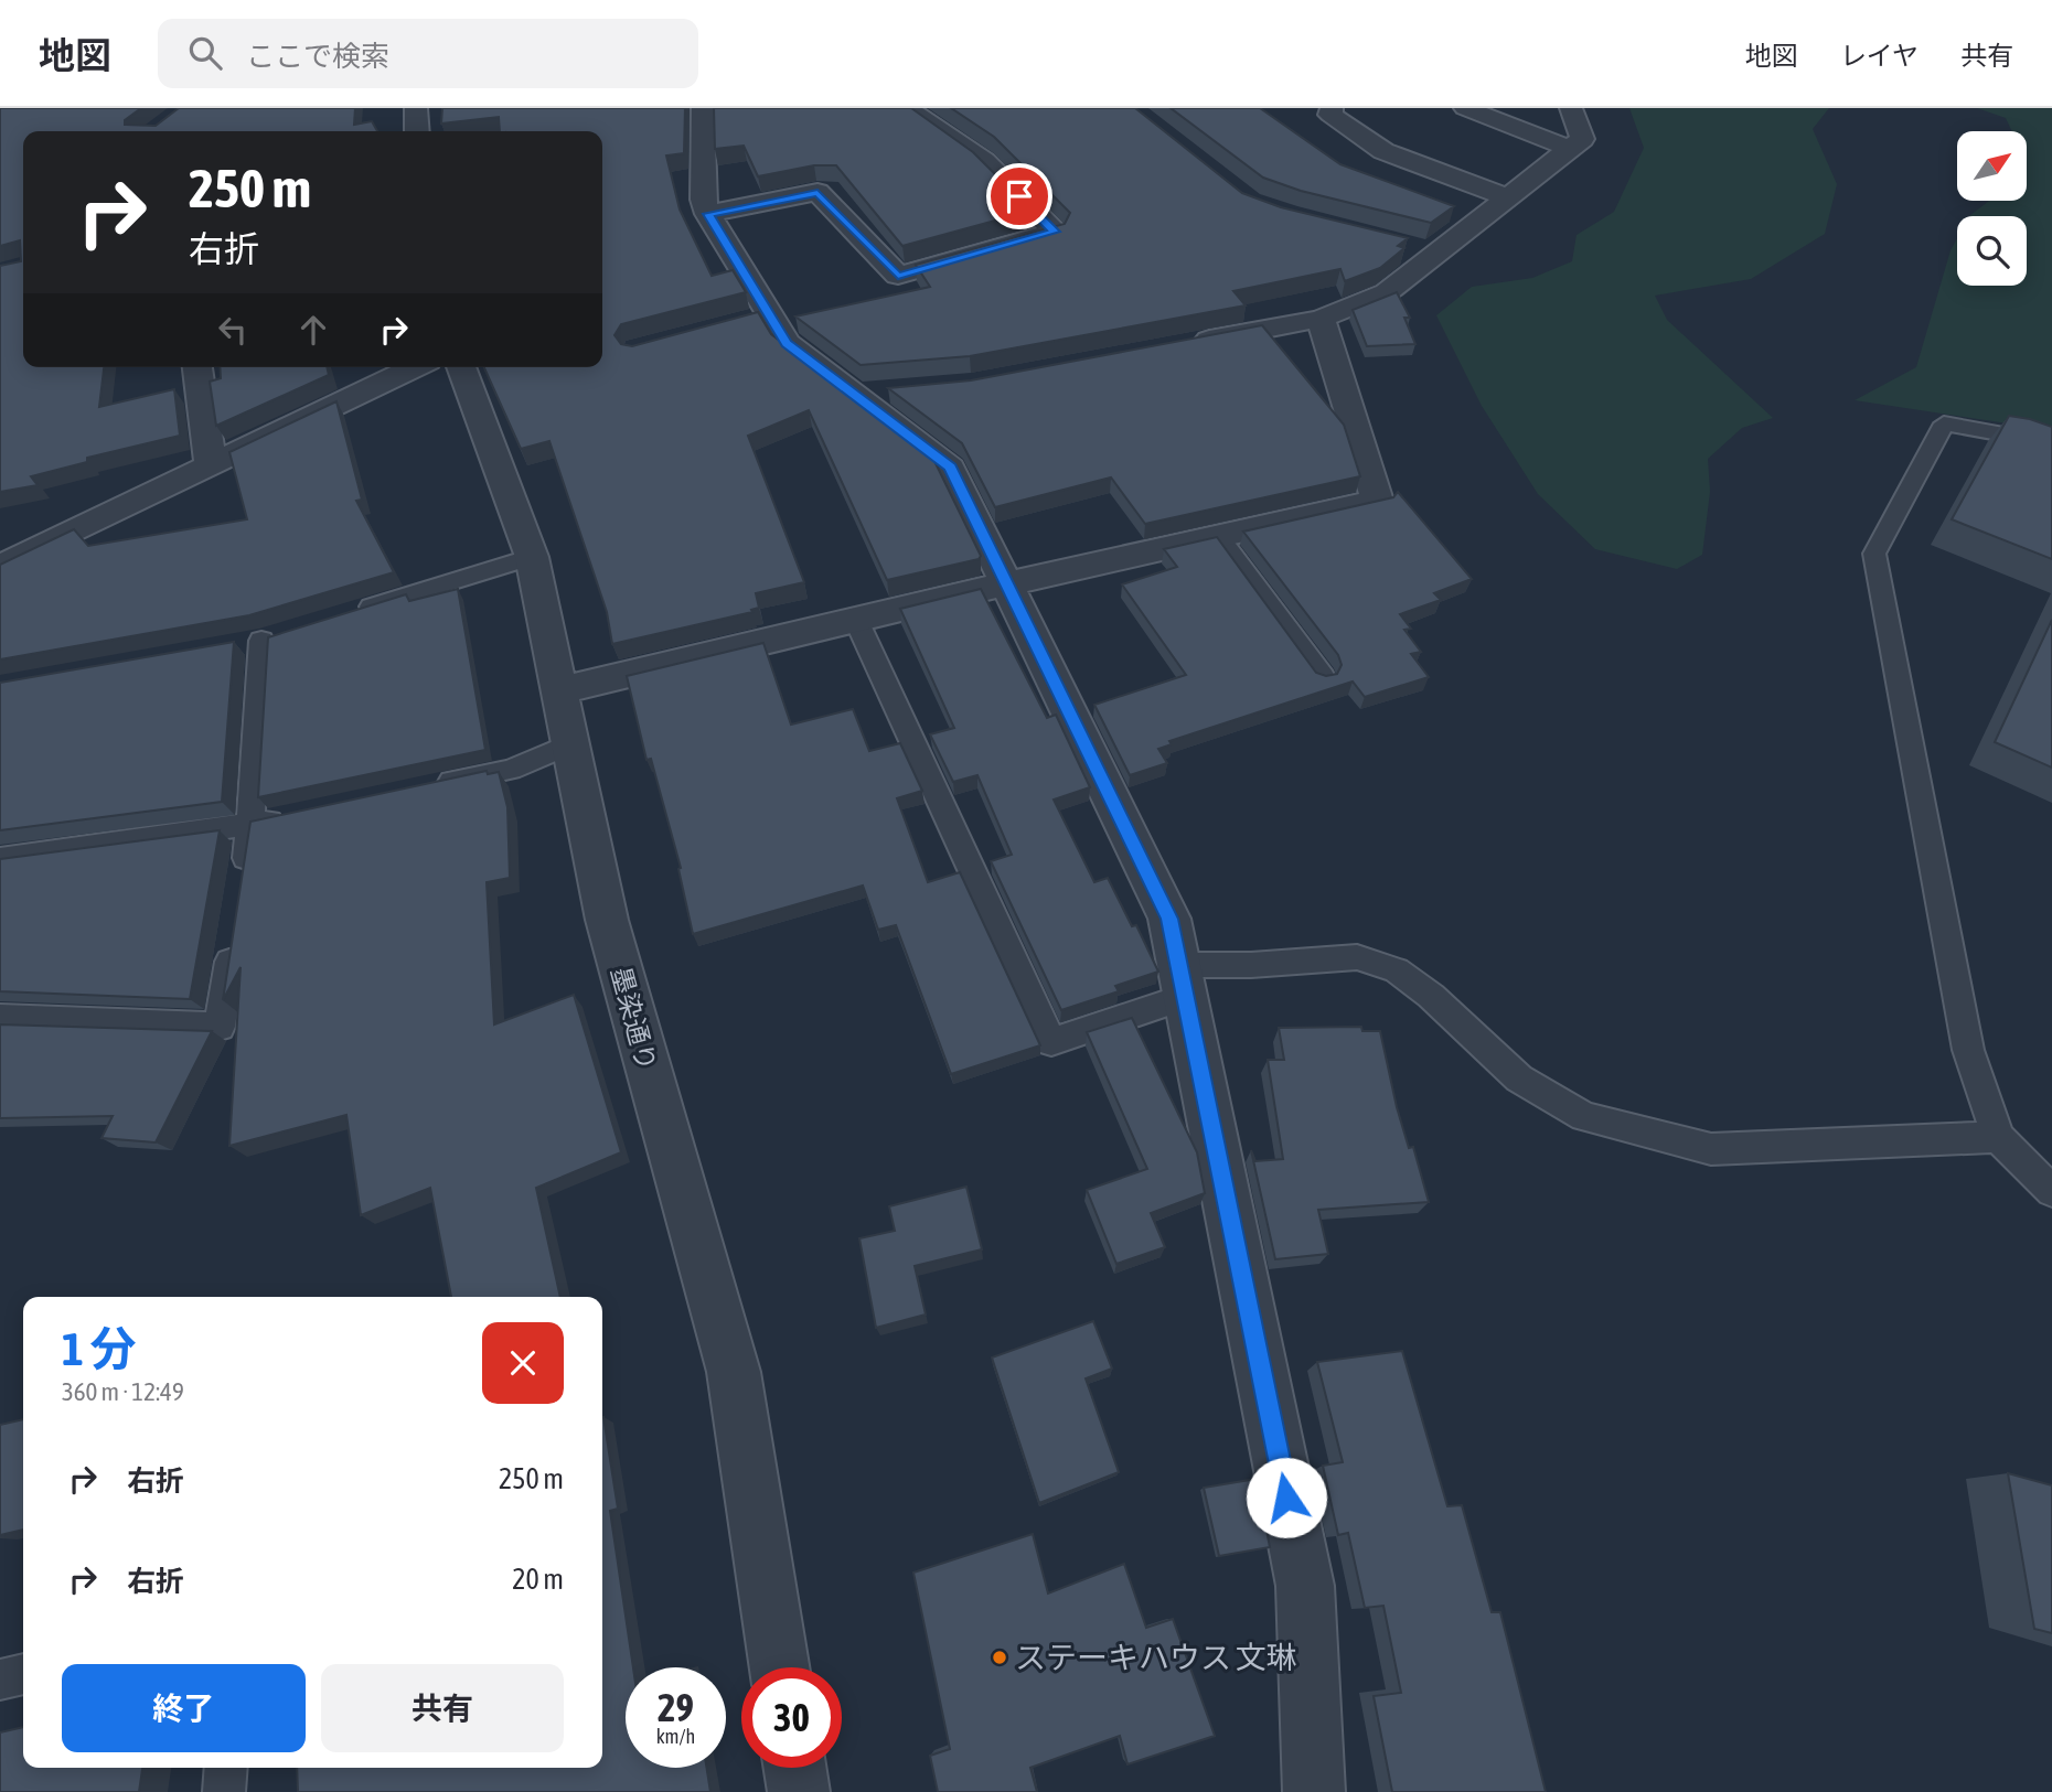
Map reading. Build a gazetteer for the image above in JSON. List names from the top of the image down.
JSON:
{
  "streets": {
    "street": ["墨染通り"]
  },
  "places": ["ステーキハウス 文琳"],
  "north": "top right",
  "page": {
    "header": "地図",
    "search": "ここで検索",
    "nav": ["地図", "レイヤ", "共有"],
    "turn": ["250 m", "右折"],
    "heading": ["1 分", "360 m · 12:49"],
    "list": [
      {
        "name": "右折",
        "value": "250 m"
      },
      {
        "name": "右折",
        "value": "20 m"
      }
    ],
    "buttons": ["終了", "共有"],
    "speed": "29 km/h",
    "limit": "30"
  }
}
